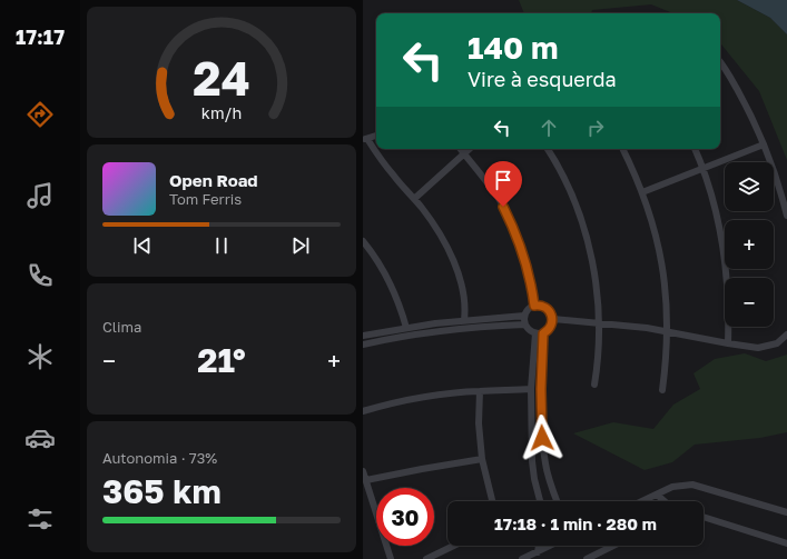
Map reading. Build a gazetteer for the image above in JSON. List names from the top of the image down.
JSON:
{
  "page": {
    "tabs": "17:17",
    "turn": ["140 m", "Vire à esquerda"],
    "song": ["Open Road", "Tom Ferris"],
    "map_buttons": ["+", "−"],
    "tile": [
      "Clima",
      ["Autonomia · 73%", "365 km"]
    ],
    "heat": ["−", "21°", "+"],
    "limit": "30",
    "trip": "17:18 · 1 min · 280 m",
    "gauge": ["24", "km/h"]
  }
}
